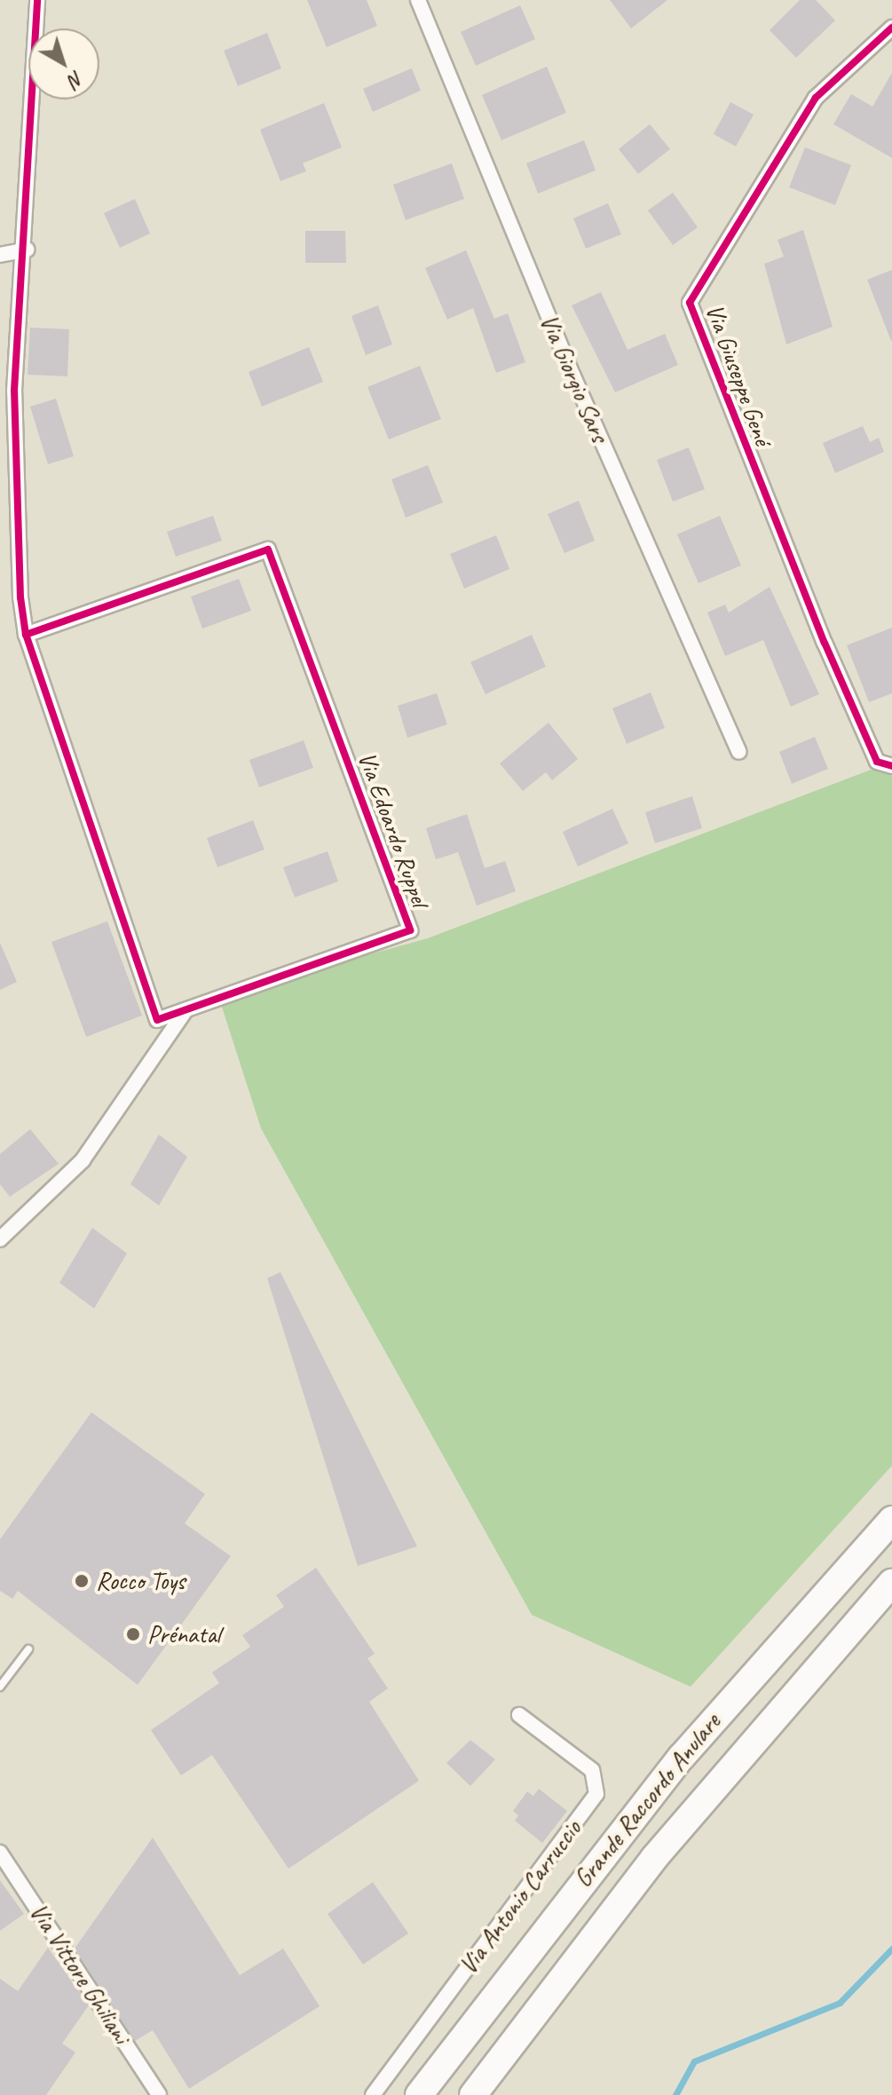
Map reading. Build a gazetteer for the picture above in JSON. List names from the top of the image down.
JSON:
{
  "streets": {
    "highway": ["Grande Raccordo Anulare"],
    "street": [
      "Via Giuseppe Gené",
      "Via Giorgio Sars",
      "Via Edoardo Ruppel",
      "Via Antonio Carruccio",
      "Via Vittore Ghiliani"
    ]
  },
  "places": ["Rocco Toys", "Prénatal"],
  "north": "bottom right"
}
